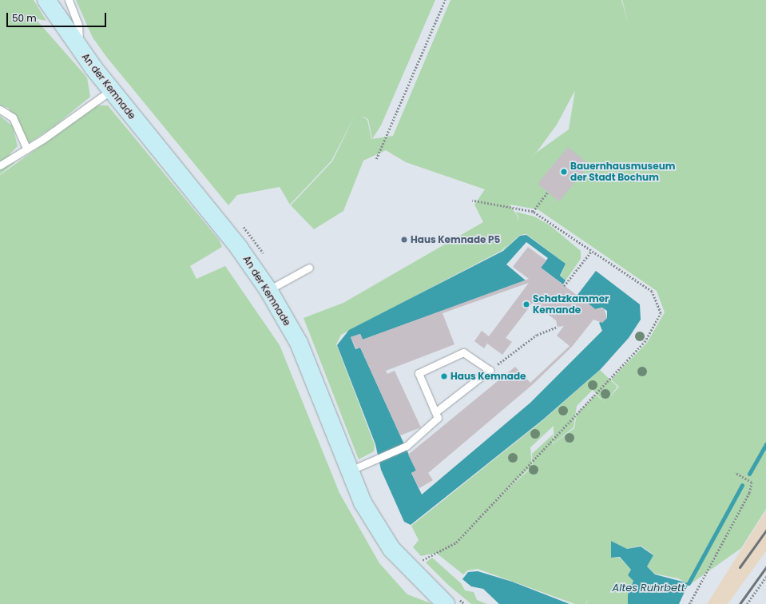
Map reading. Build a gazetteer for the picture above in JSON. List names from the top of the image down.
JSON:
{
  "streets": {
    "main road": ["An der Kemnade"]
  },
  "water": ["Altes Ruhrbett"],
  "places": [
    "Bauernhausmuseum der Stadt Bochum",
    "Haus Kemnade P5",
    "Schatzkammer Kemande",
    "Haus Kemnade"
  ],
  "scale_bar": "50 m"
}
